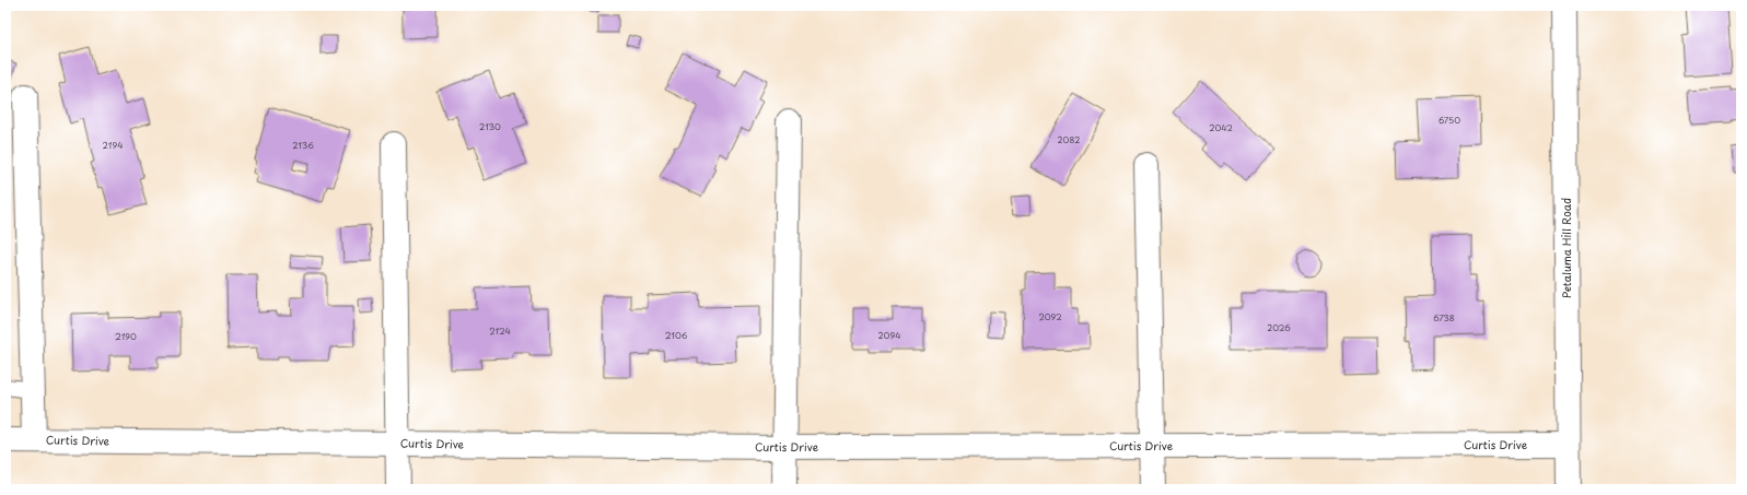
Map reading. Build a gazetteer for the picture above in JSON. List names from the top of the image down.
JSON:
{
  "streets": {
    "street": ["Petaluma Hill Road", "Curtis Drive"]
  },
  "crossings": [
    ["Petaluma Hill Road", "Curtis Drive"]
  ],
  "house_numbers": [
    "6750",
    "2130",
    "2042",
    "2082",
    "2194",
    "2136",
    "2092",
    "6738",
    "2026",
    "2124",
    "2106",
    "2094",
    "2190"
  ]
}
